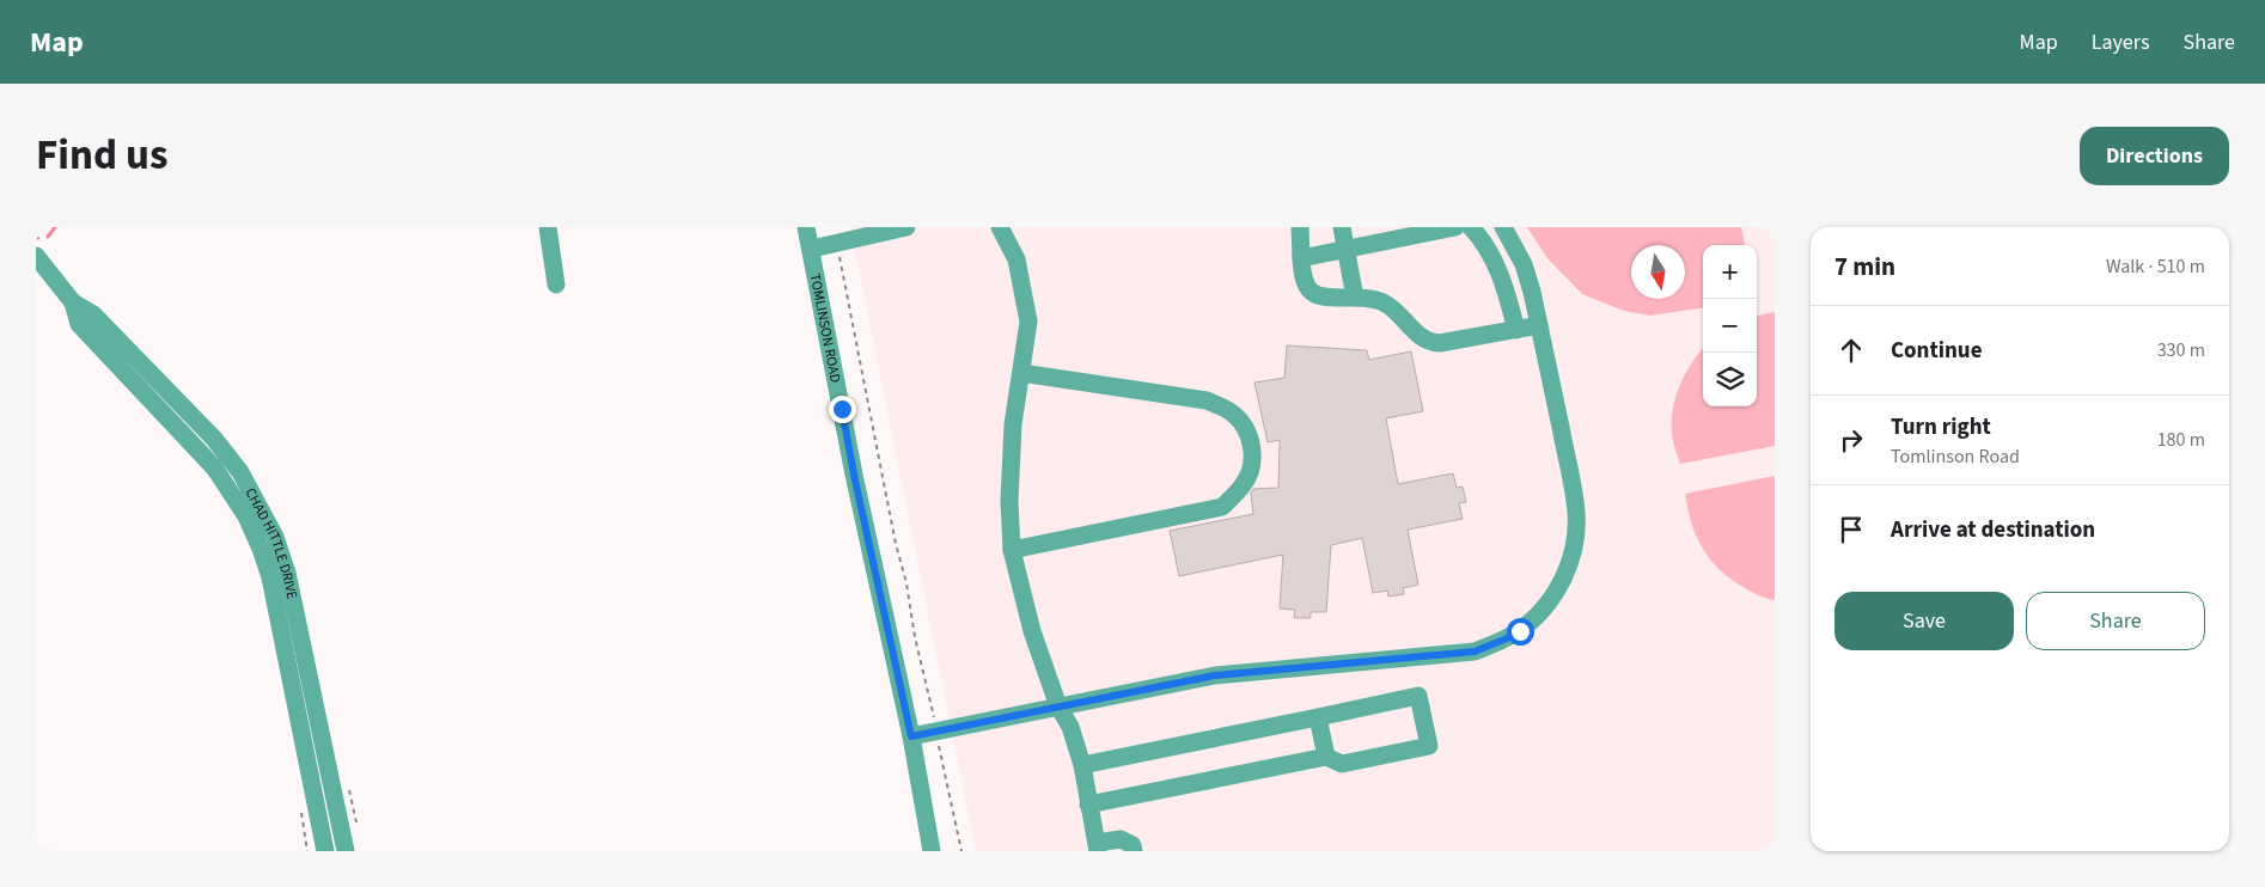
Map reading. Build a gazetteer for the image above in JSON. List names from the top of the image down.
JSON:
{
  "streets": {
    "street": ["TOMLINSON ROAD", "CHAD HITTLE DRIVE"]
  },
  "north": "bottom",
  "page": {
    "header": "Map",
    "nav": ["Map", "Layers", "Share"],
    "title": "Find us",
    "buttons": [
      "Directions",
      ["Save", "Share"]
    ],
    "heading": ["7 min", "Walk · 510 m"],
    "map_buttons": ["+", "−"],
    "list": [
      ["Continue", "330 m"],
      ["Turn right", "Tomlinson Road", "180 m"],
      "Arrive at destination"
    ]
  }
}
